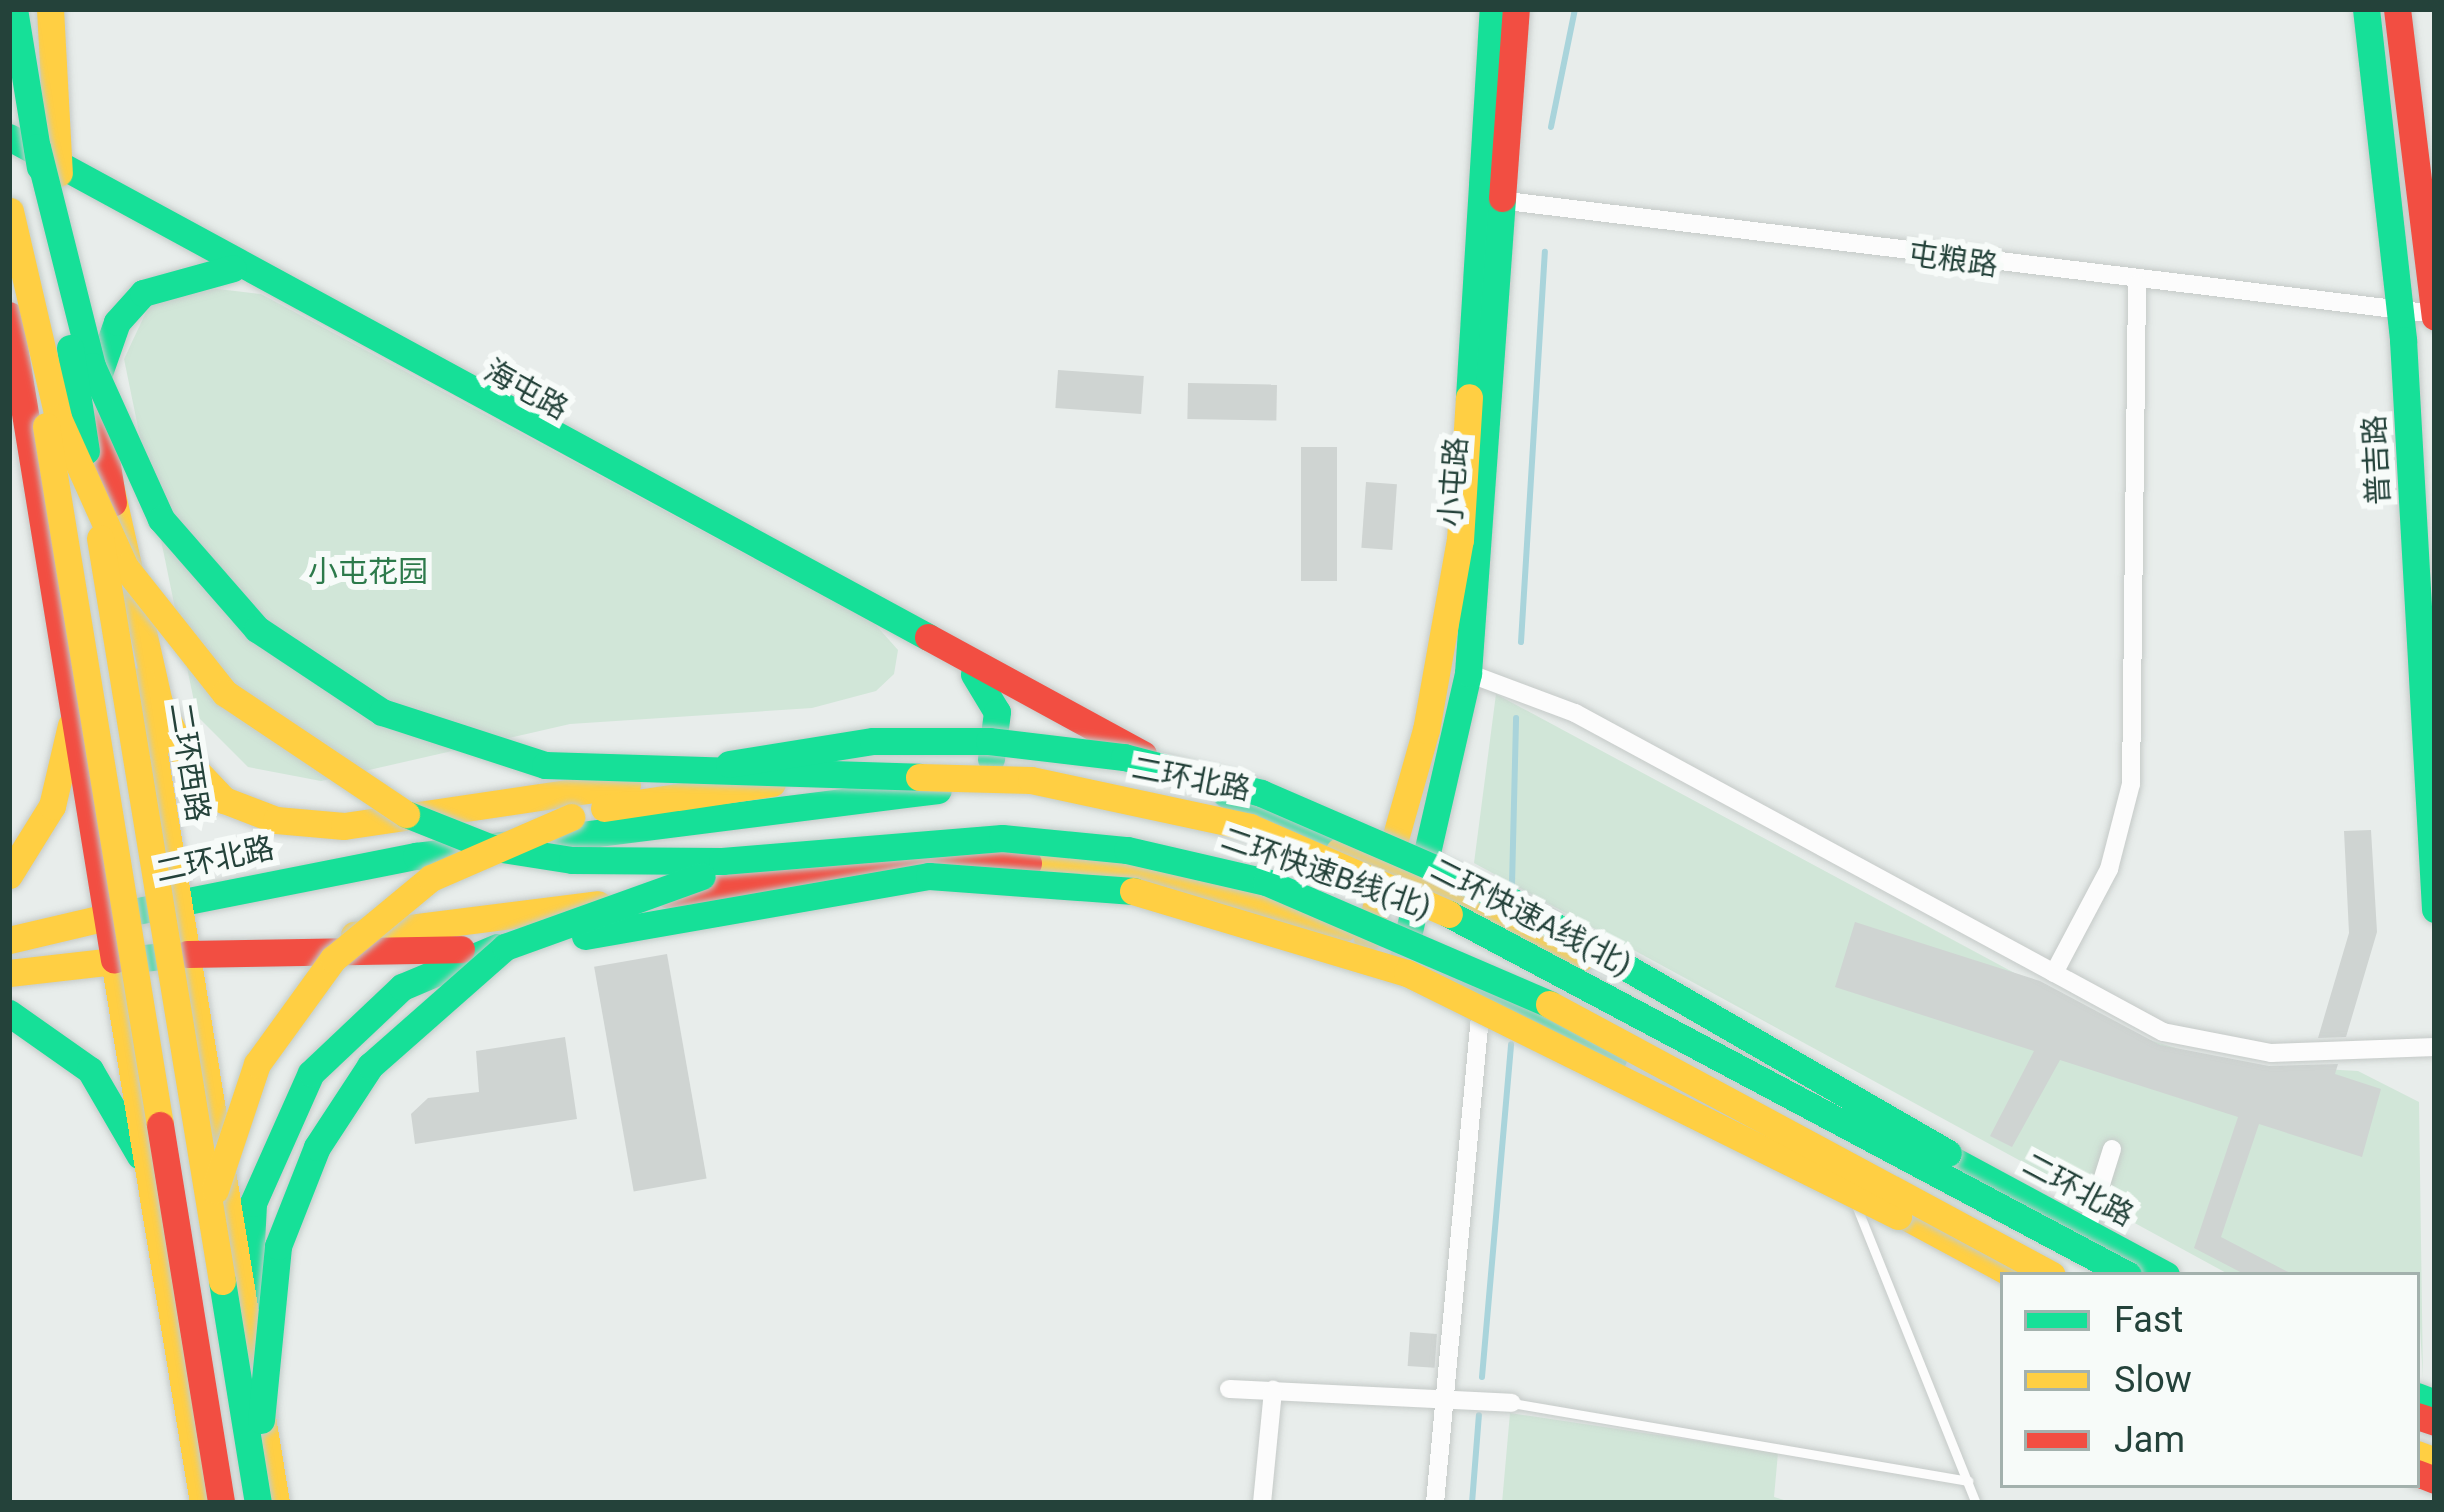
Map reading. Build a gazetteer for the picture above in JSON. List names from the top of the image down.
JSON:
{
  "streets": {
    "main road": [
      "海屯路",
      "普吉路",
      "小屯路",
      "二环西路",
      "二环北路",
      "二环快速B线(北)",
      "二环快速A线(北)"
    ],
    "street": ["屯粮路"]
  },
  "crossings": [
    ["屯粮路", "普吉路"],
    ["屯粮路", "小屯路"],
    ["海屯路", "小屯路"],
    ["海屯路", "二环西路"],
    ["海屯路", "二环北路"],
    ["小屯路", "二环北路"],
    ["二环西路", "二环北路"]
  ],
  "parks": ["小屯花园"],
  "legend": ["Fast", "Slow", "Jam"]
}
